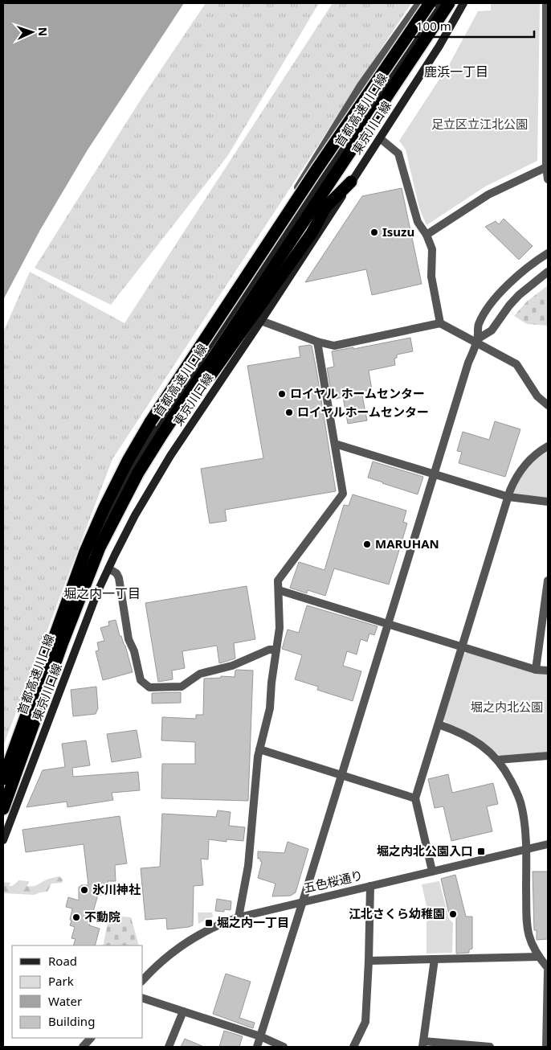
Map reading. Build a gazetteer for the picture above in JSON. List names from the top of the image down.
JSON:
{
  "streets": {
    "highway": ["首都高速川口線"],
    "main road": ["東京川口線"],
    "street": ["五色桜通り"]
  },
  "districts": ["鹿浜一丁目", "堀之内一丁目"],
  "parks": ["足立区立江北公園", "堀之内北公園"],
  "places": {
    "other": [
      "Isuzu",
      "ロイヤル ホームセンター",
      "ロイヤルホームセンター",
      "MARUHAN",
      "氷川神社",
      "江北さくら幼稚園",
      "不動院"
    ],
    "transit": ["堀之内北公園入口", "堀之内一丁目"]
  },
  "legend": [
    "Road",
    "Park",
    "Water",
    "Building"
  ],
  "scale_bar": "100 m",
  "north": "right"
}
